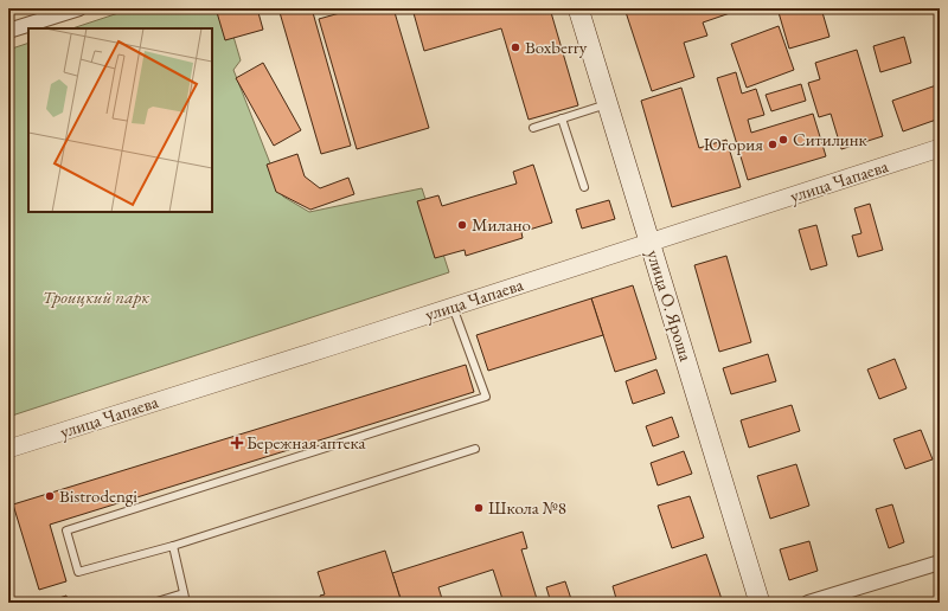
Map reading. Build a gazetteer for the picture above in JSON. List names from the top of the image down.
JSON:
{
  "streets": {
    "main road": ["улица О. Яроша"],
    "street": ["улица Чапаева"]
  },
  "crossings": [
    ["улица Чапаева", "улица О. Яроша"]
  ],
  "parks": ["Троицкий парк"],
  "places": {
    "other": [
      "Boxberry",
      "Ситилинк",
      "Югория",
      "Милано",
      "Bistrodengi",
      "Школа №8"
    ],
    "health": ["Бережная аптека"]
  }
}
